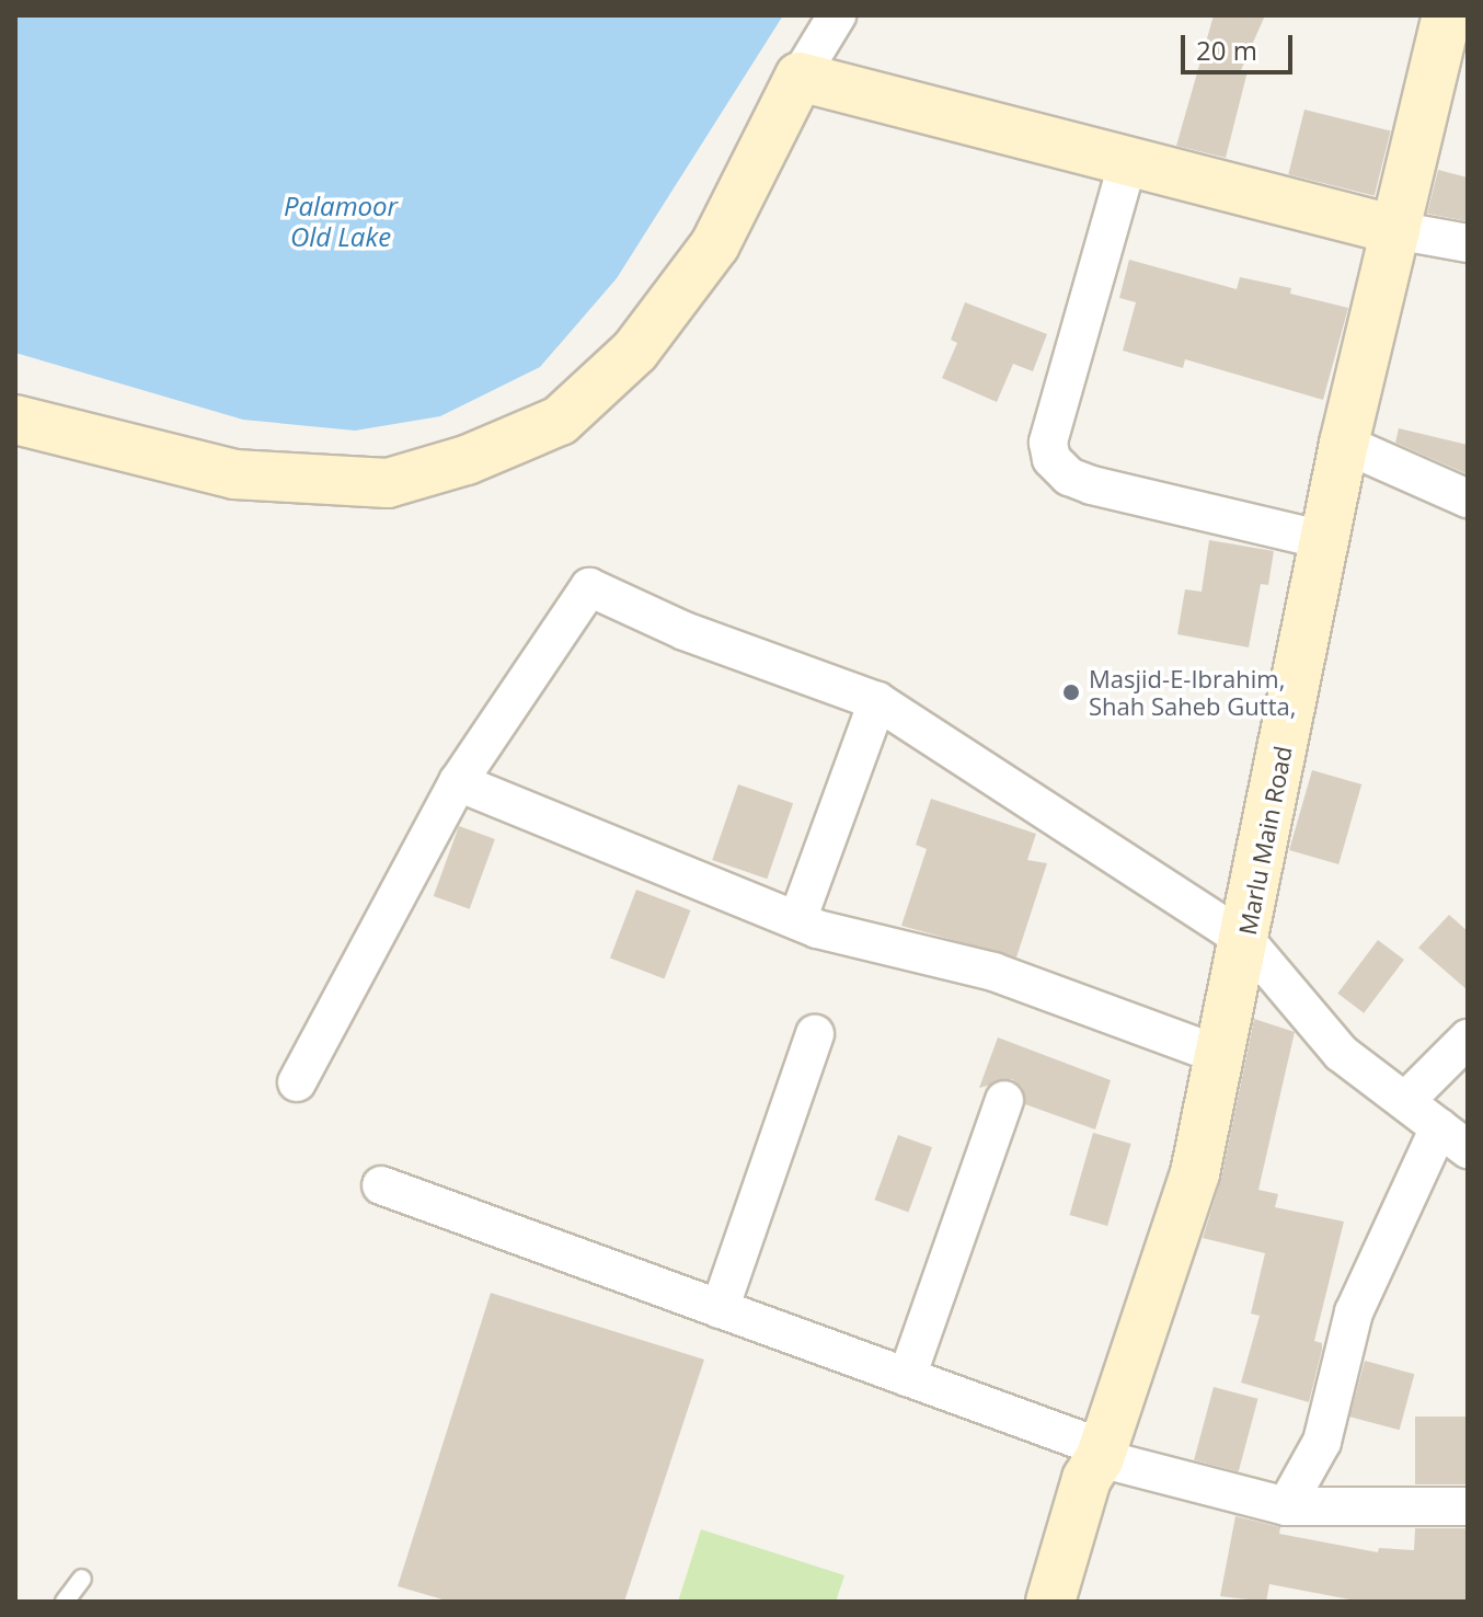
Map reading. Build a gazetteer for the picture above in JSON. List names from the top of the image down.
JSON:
{
  "streets": {
    "street": ["Marlu Main Road"]
  },
  "water": ["Palamoor Old Lake"],
  "places": ["Masjid-E-Ibrahim, Shah Saheb Gutta,"],
  "scale_bar": "20 m"
}
